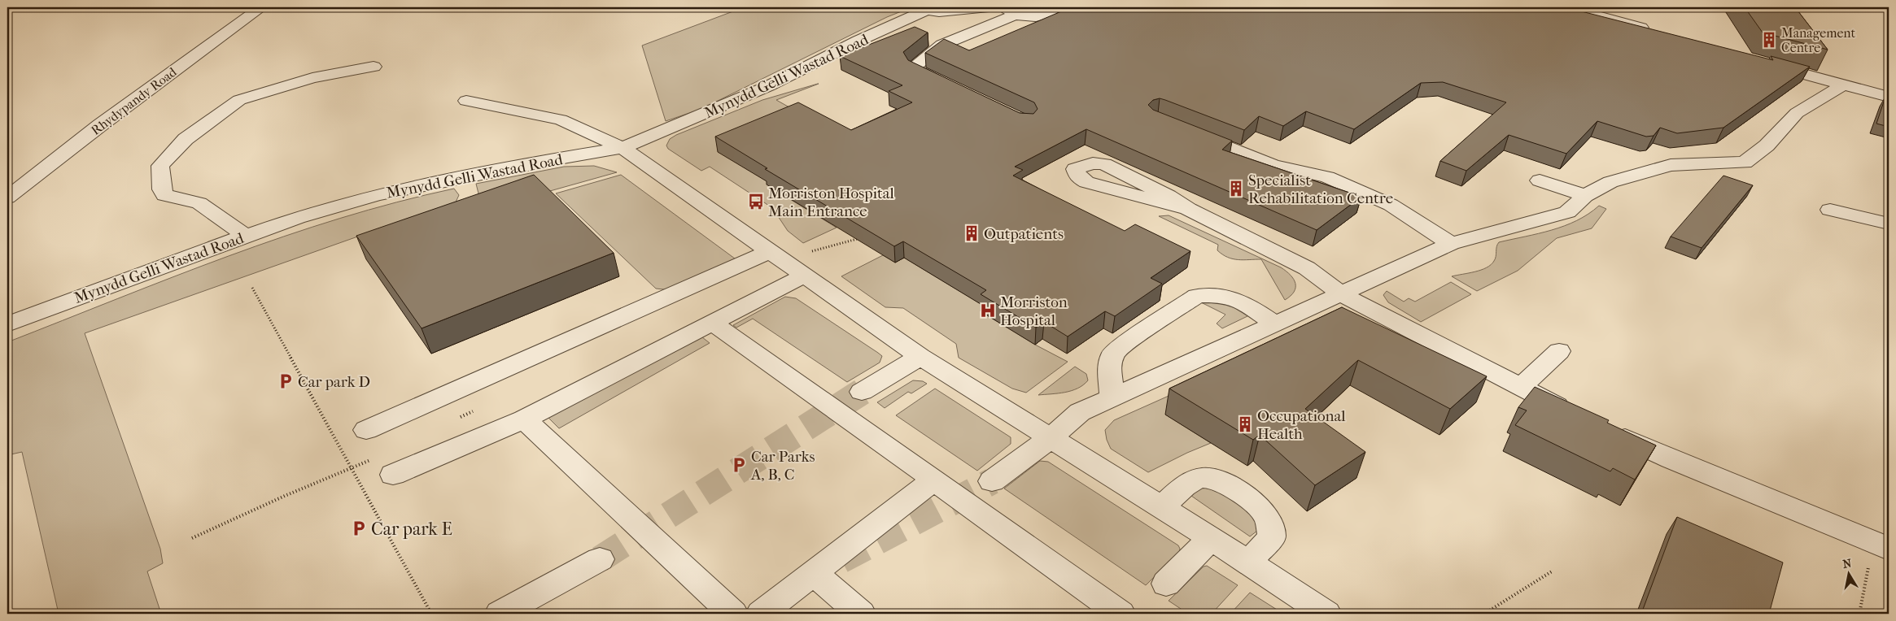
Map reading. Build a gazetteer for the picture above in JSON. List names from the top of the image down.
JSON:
{
  "streets": {
    "street": ["Mynydd Gelli Wastad Road", "Rhydypandy Road"]
  },
  "places": {
    "building": [
      "Management Centre",
      "Specialist Rehabilitation Centre",
      "Outpatients",
      "Occupational Health"
    ],
    "bus stop": ["Morriston Hospital Main Entrance"],
    "hospital": ["Morriston Hospital"],
    "parking": ["Car park D", "Car Parks A, B, C", "Car park E"]
  },
  "north": "top"
}
